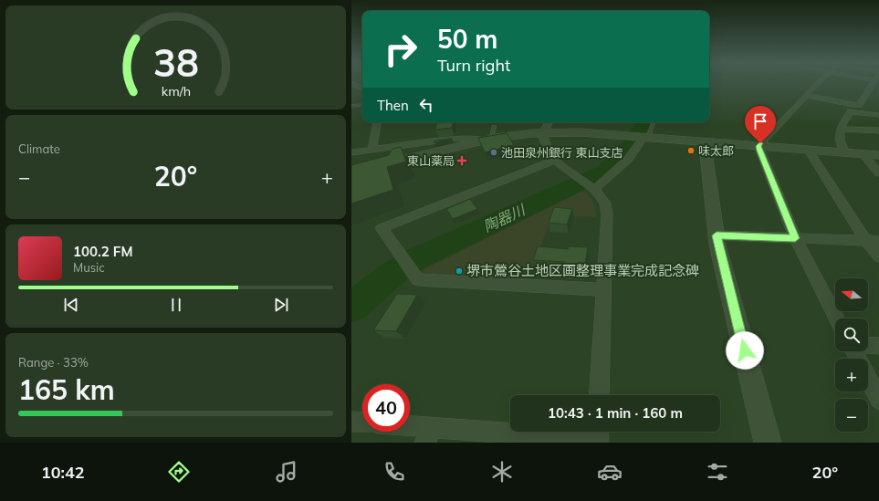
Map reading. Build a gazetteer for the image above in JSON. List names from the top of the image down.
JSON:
{
  "water": ["陶器川"],
  "places": {
    "other": ["味太郎", "池田泉州銀行 東山支店", "堺市鶯谷土地区画整理事業完成記念碑"],
    "health": ["東山薬局"]
  },
  "north": "left",
  "page": {
    "turn": ["50 m", "Turn right"],
    "then": "Then",
    "tile": [
      "Climate",
      ["Range · 33%", "165 km"]
    ],
    "heat": ["−", "20°", "+"],
    "song": ["100.2 FM", "Music"],
    "map_buttons": ["+", "−"],
    "limit": "40",
    "trip": "10:43 · 1 min · 160 m",
    "tabs": ["10:42", "20°"],
    "gauge": ["38", "km/h"]
  }
}
